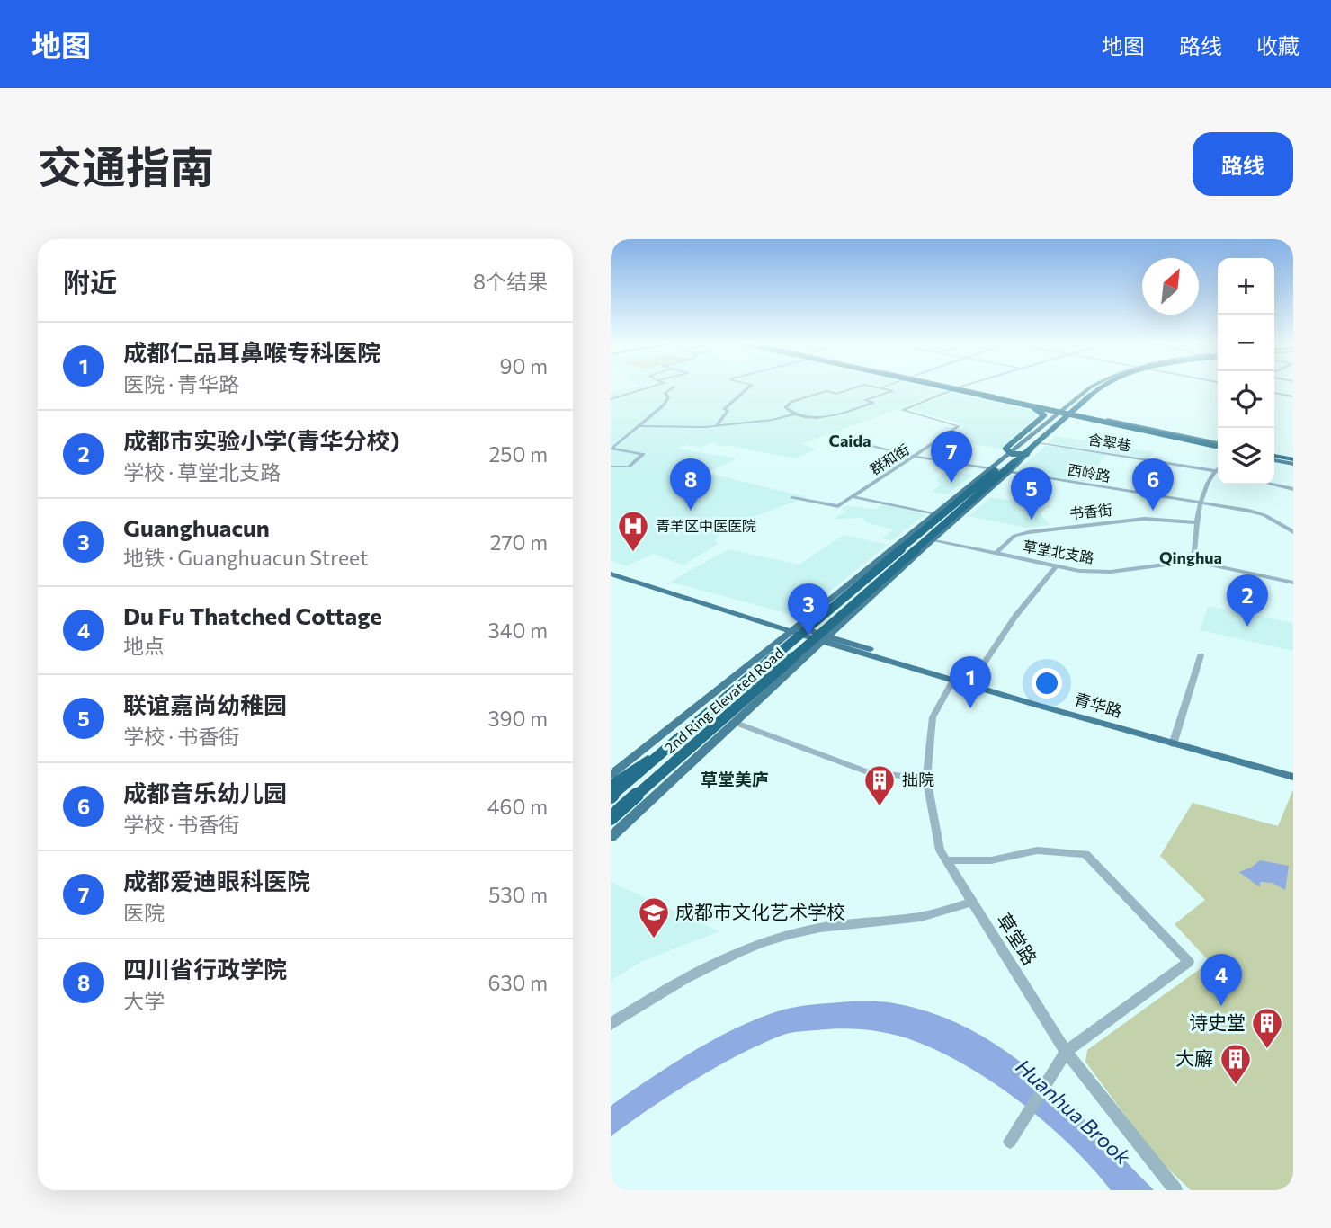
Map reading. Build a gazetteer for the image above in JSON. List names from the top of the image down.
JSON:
{
  "streets": {
    "highway": ["2nd Ring Elevated Road"],
    "main road": ["青华路"],
    "street": [
      "含翠巷",
      "群和街",
      "西岭路",
      "书香街",
      "草堂北支路",
      "草堂路"
    ]
  },
  "crossings": [
    ["群和街", "西岭路"],
    ["书香街", "草堂北支路"],
    ["青华路", "草堂路"]
  ],
  "districts": ["Caida", "Qinghua", "草堂美庐"],
  "water": ["Huanhua Brook"],
  "places": {
    "hospital": ["青羊区中医医院"],
    "building": ["拙院", "诗史堂", "大廨"],
    "school or university": ["成都市文化艺术学校"]
  },
  "north": "top right",
  "page": {
    "header": "地图",
    "nav": ["地图", "路线", "收藏"],
    "title": "交通指南",
    "buttons": "路线",
    "heading": ["附近", "8个结果"],
    "map_buttons": ["+", "−"],
    "list": [
      {
        "mark": "1",
        "name": "成都仁品耳鼻喉专科医院",
        "note": "医院 · 青华路",
        "value": "90 m"
      },
      {
        "mark": "2",
        "name": "成都市实验小学(青华分校)",
        "note": "学校 · 草堂北支路",
        "value": "250 m"
      },
      {
        "mark": "3",
        "name": "Guanghuacun",
        "note": "地铁 · Guanghuacun Street",
        "value": "270 m"
      },
      {
        "mark": "4",
        "name": "Du Fu Thatched Cottage",
        "note": "地点",
        "value": "340 m"
      },
      {
        "mark": "5",
        "name": "联谊嘉尚幼稚园",
        "note": "学校 · 书香街",
        "value": "390 m"
      },
      {
        "mark": "6",
        "name": "成都音乐幼儿园",
        "note": "学校 · 书香街",
        "value": "460 m"
      },
      {
        "mark": "7",
        "name": "成都爱迪眼科医院",
        "note": "医院",
        "value": "530 m"
      },
      {
        "mark": "8",
        "name": "四川省行政学院",
        "note": "大学",
        "value": "630 m"
      }
    ],
    "pins": [
      "7",
      "6",
      "8",
      "5",
      "2",
      "3",
      "1",
      "4"
    ]
  }
}
